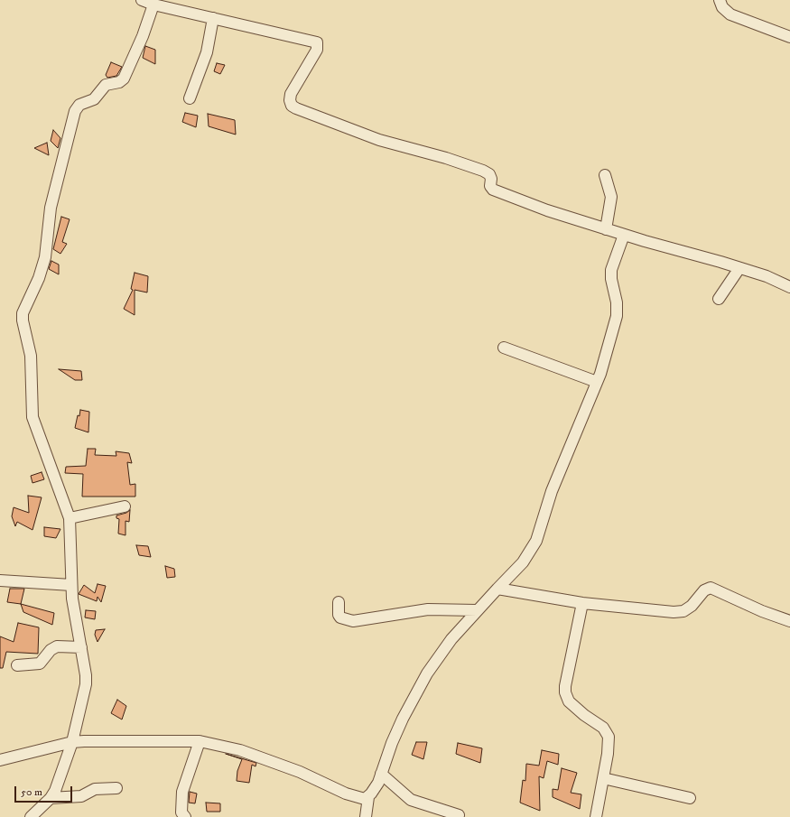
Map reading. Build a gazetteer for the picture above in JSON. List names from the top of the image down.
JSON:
{
  "scale_bar": "50 m"
}
